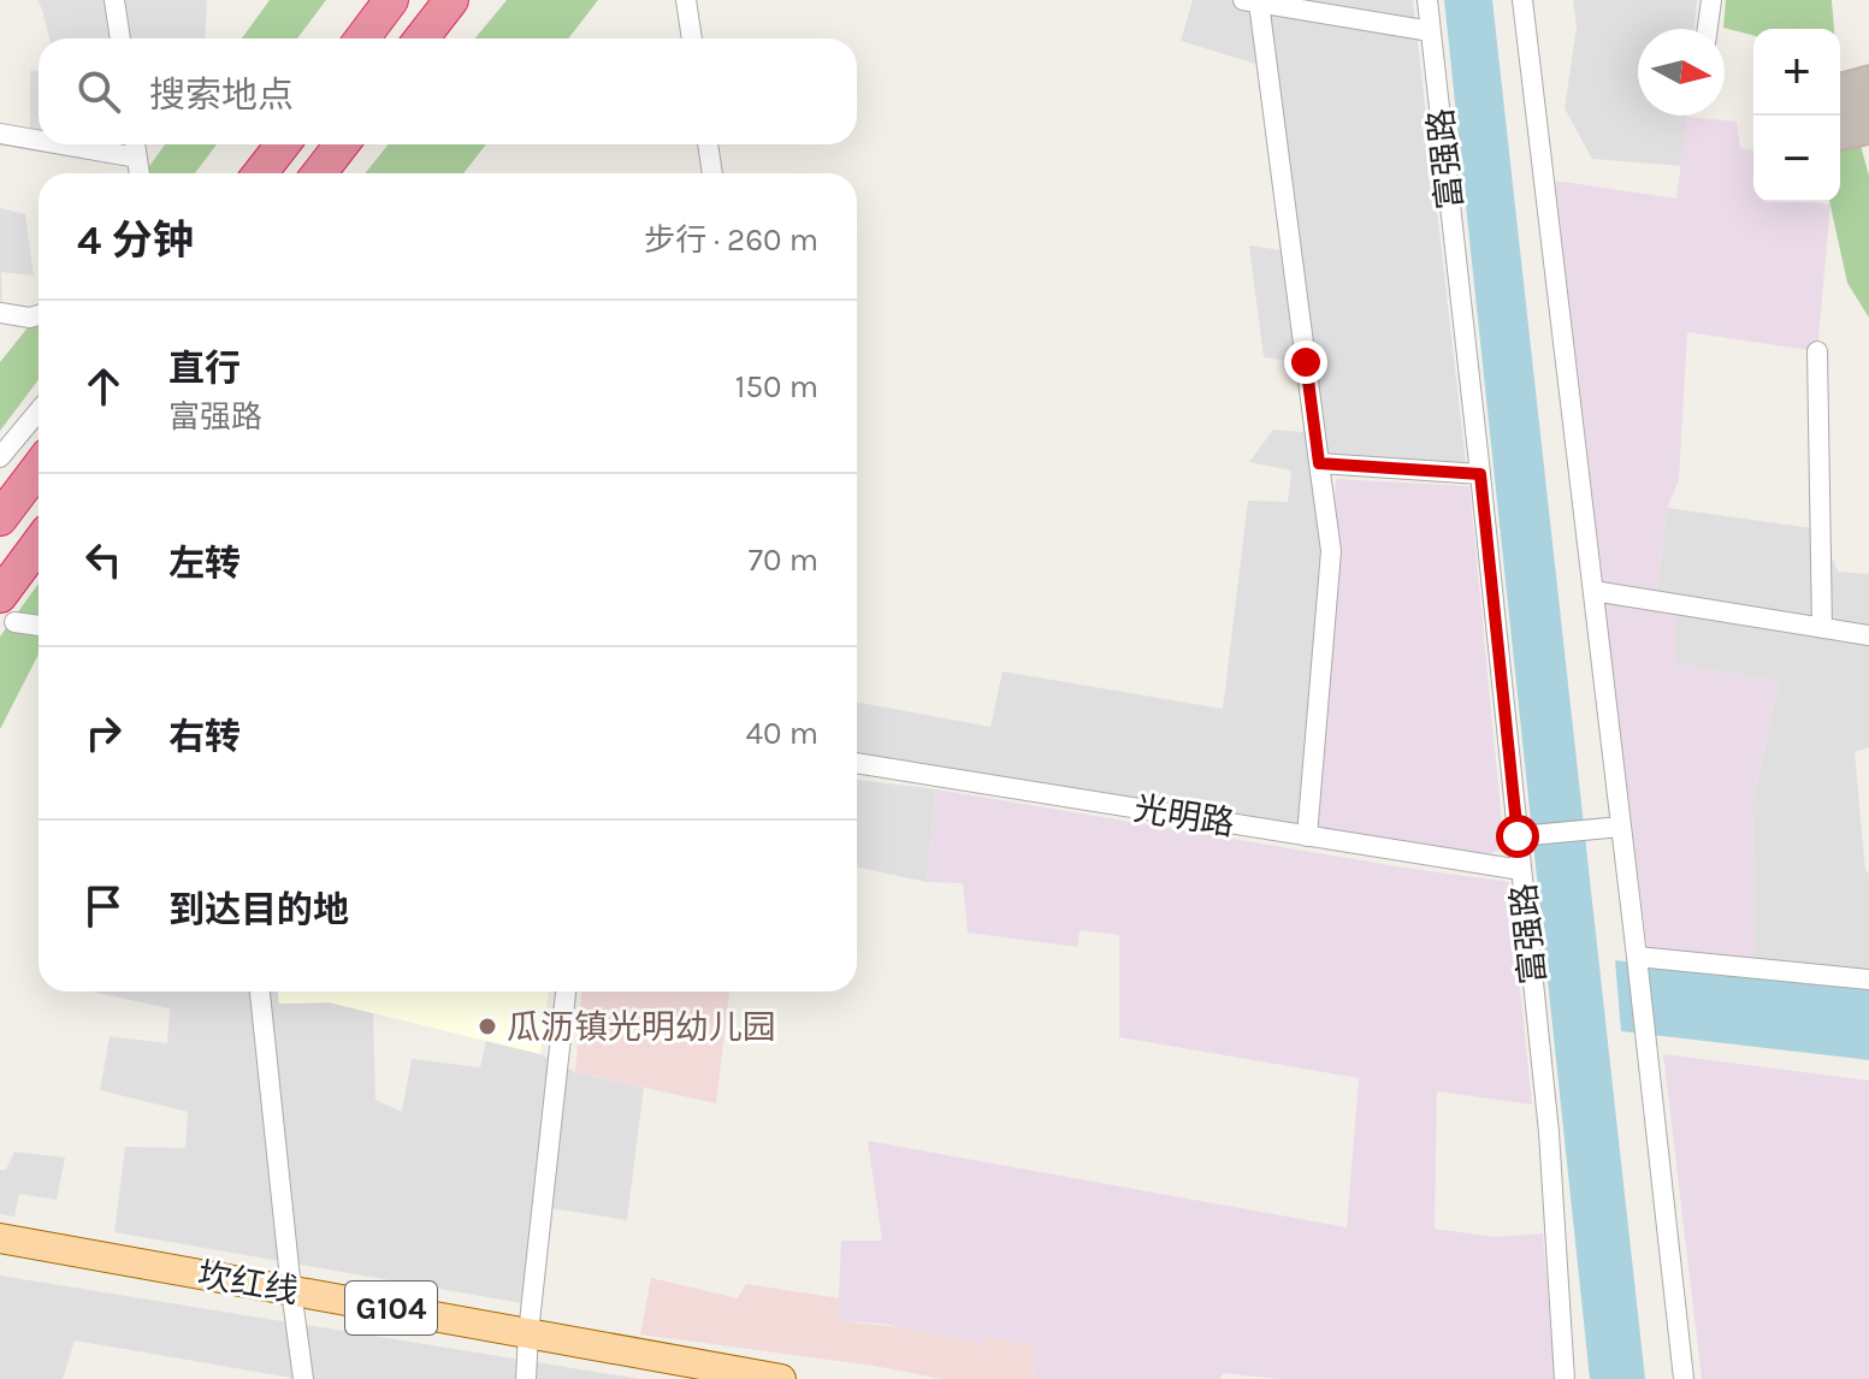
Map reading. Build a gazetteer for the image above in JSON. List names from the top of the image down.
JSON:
{
  "streets": {
    "main road": ["坎红线", "G104"],
    "street": ["富强路", "光明路"]
  },
  "crossings": [
    ["富强路", "光明路"]
  ],
  "places": ["瓜沥镇光明幼儿园"],
  "north": "right",
  "page": {
    "map_buttons": ["+", "−"],
    "search": "搜索地点",
    "heading": ["4 分钟", "步行 · 260 m"],
    "list": [
      ["直行", "富强路", "150 m"],
      ["左转", "70 m"],
      ["右转", "40 m"],
      "到达目的地"
    ]
  }
}
